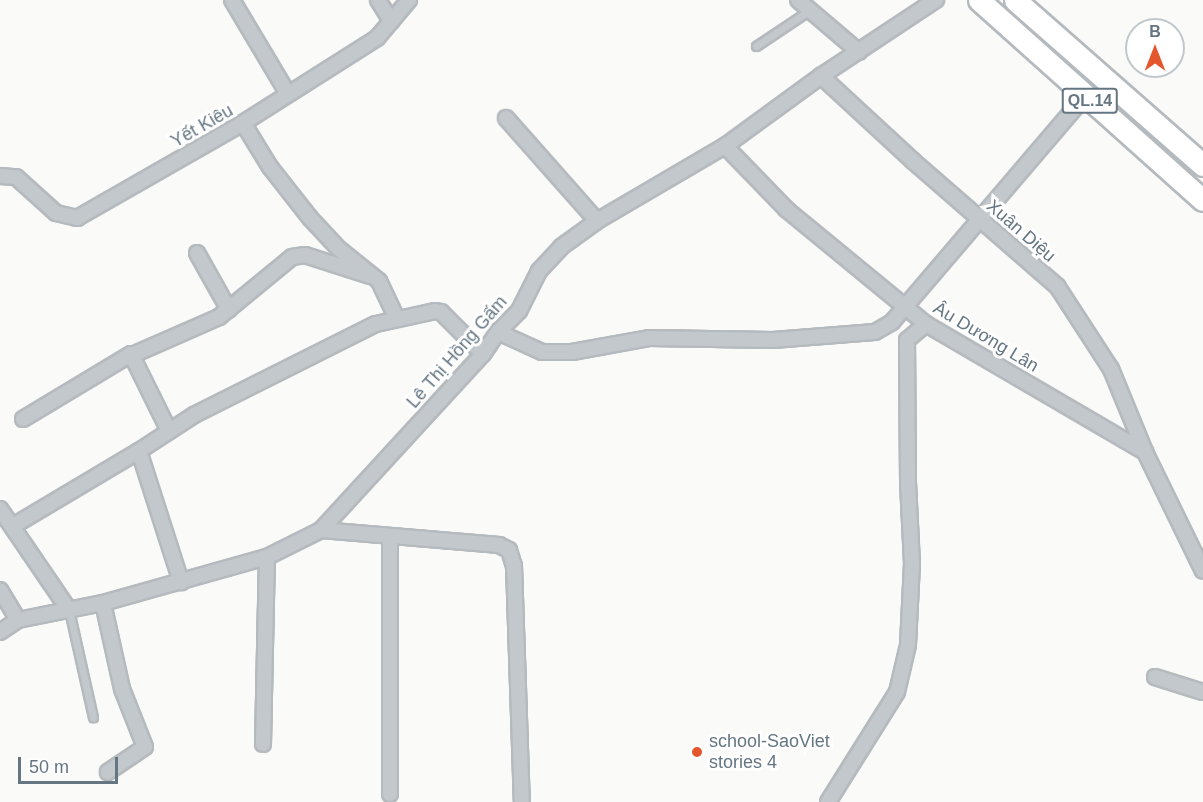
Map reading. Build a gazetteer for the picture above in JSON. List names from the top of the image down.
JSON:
{
  "streets": {
    "main road": ["QL.14"],
    "street": [
      "Yết Kiêu",
      "Xuân Diệu",
      "Âu Dương Lân",
      "Lê Thị Hồng Gấm"
    ]
  },
  "crossings": [
    ["Xuân Diệu", "Âu Dương Lân"],
    ["Xuân Diệu", "Lê Thị Hồng Gấm"],
    ["Âu Dương Lân", "Lê Thị Hồng Gấm"]
  ],
  "places": ["school-SaoViet stories 4"],
  "scale_bar": "50 m",
  "north": "top"
}
